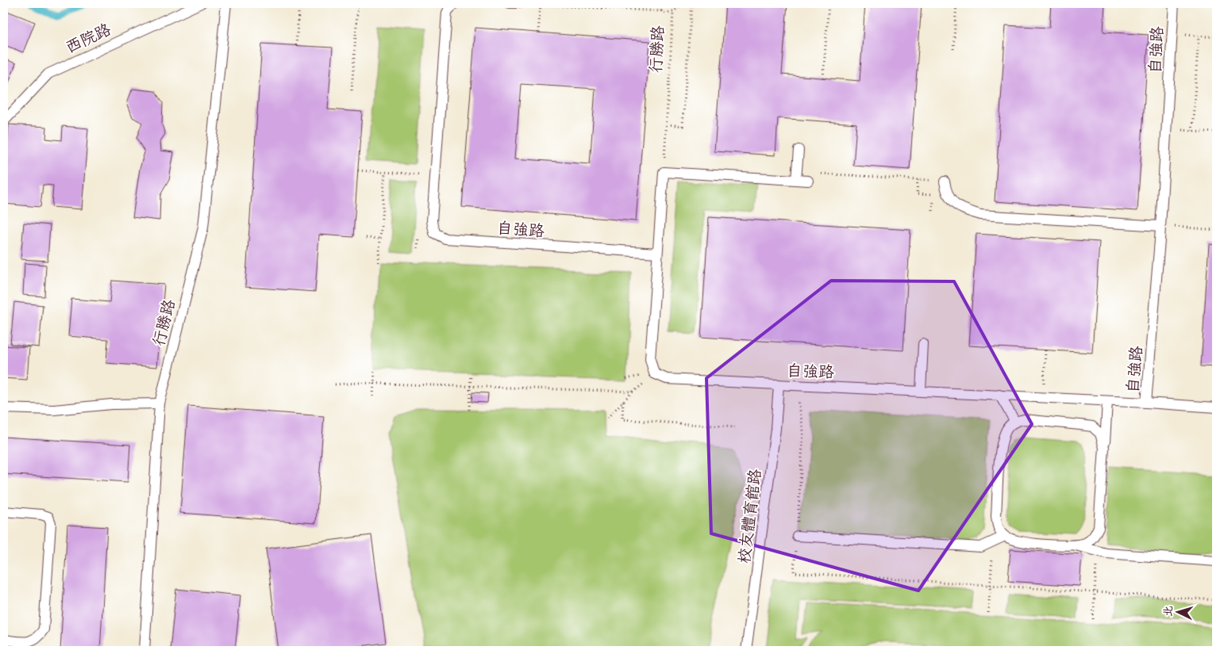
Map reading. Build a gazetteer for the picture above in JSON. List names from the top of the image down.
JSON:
{
  "streets": {
    "lane": [
      "西院路",
      "行勝路",
      "自強路",
      "校友體育館路"
    ]
  },
  "crossings": [
    ["自強路", "校友體育館路"]
  ],
  "north": "left"
}
